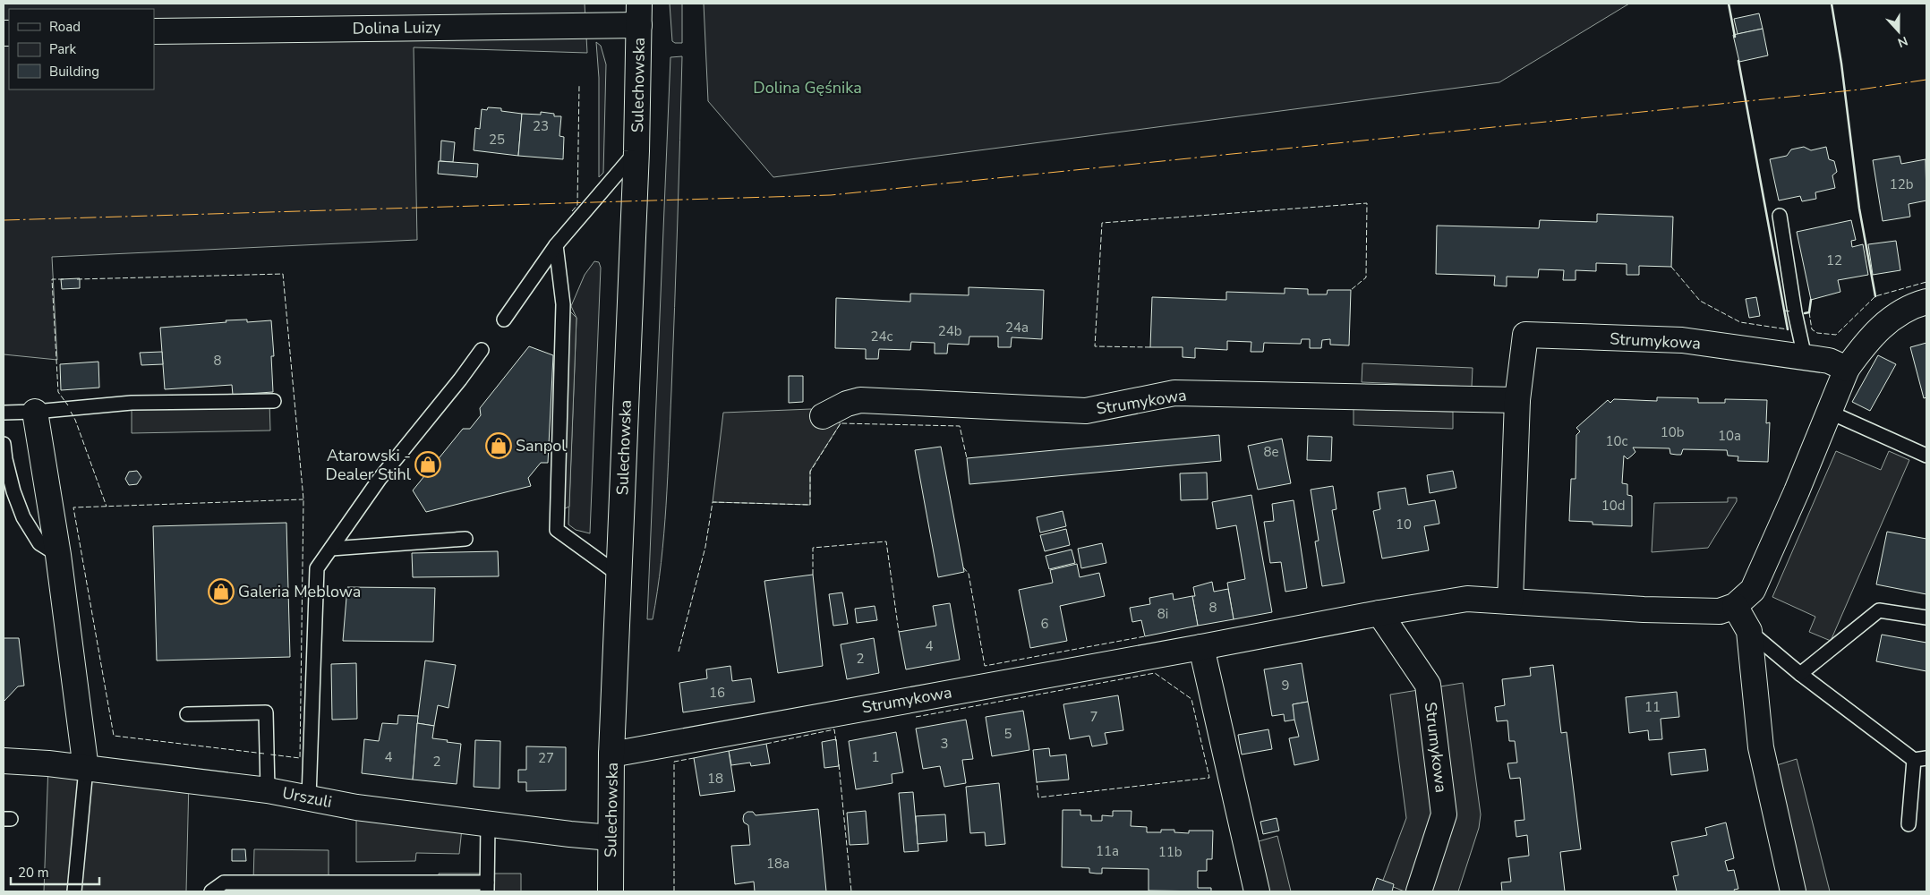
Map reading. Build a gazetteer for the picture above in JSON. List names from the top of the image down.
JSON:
{
  "streets": {
    "street": [
      "Dolina Luizy",
      "Sulechowska",
      "Strumykowa",
      "Urszuli"
    ]
  },
  "crossings": [
    ["Dolina Luizy", "Sulechowska"],
    ["Sulechowska", "Strumykowa"],
    ["Sulechowska", "Urszuli"]
  ],
  "parks": ["Dolina Gęśnika"],
  "places": {
    "shop": ["Sanpol", "Atarowski - Dealer Stihl", "Galeria Meblowa"]
  },
  "house_numbers": [
    "23",
    "25",
    "12b",
    "12",
    "24a",
    "24b",
    "24c",
    "8",
    "10b",
    "10a",
    "10c",
    "8e",
    "10d",
    "10",
    "8",
    "8i",
    "6",
    "4",
    "2",
    "9",
    "16",
    "11",
    "7",
    "5",
    "3",
    "4",
    "1",
    "27",
    "2",
    "18",
    "11a",
    "11b",
    "18a"
  ],
  "legend": ["Road", "Park", "Building"],
  "scale_bar": "20 m",
  "north": "bottom"
}
